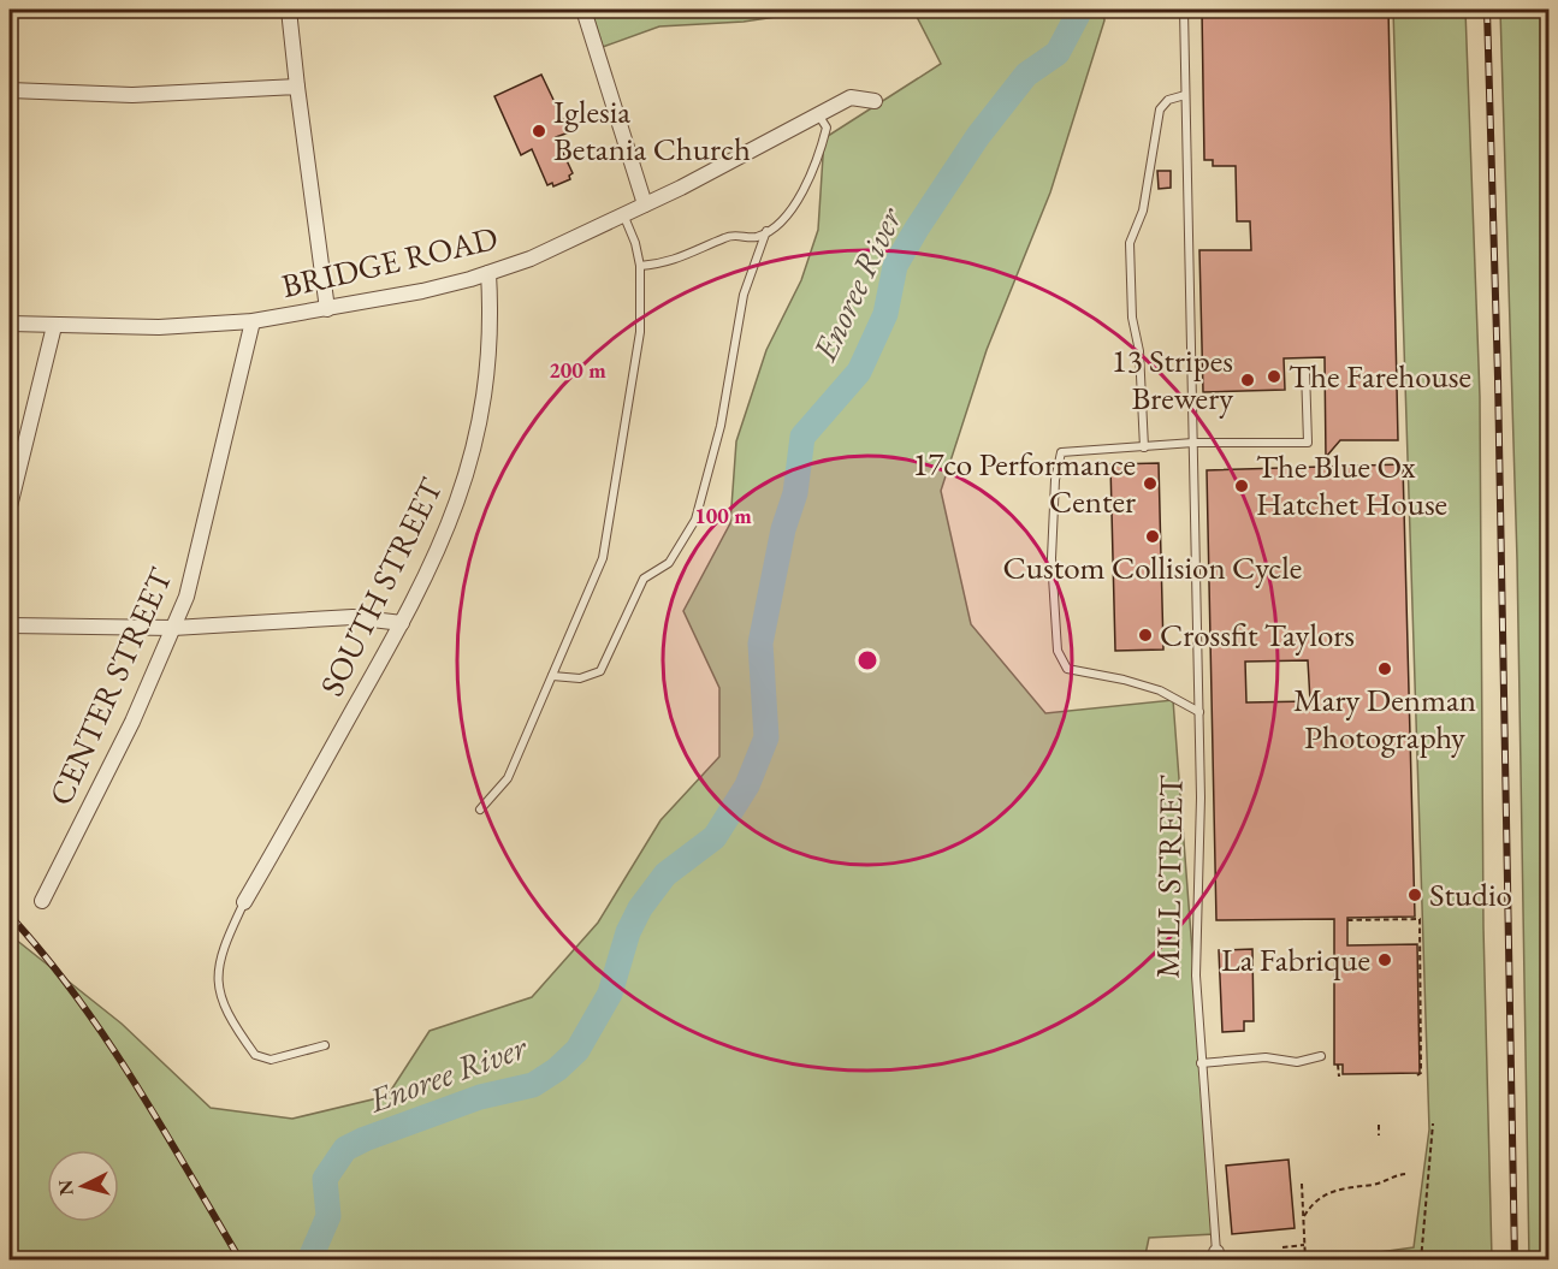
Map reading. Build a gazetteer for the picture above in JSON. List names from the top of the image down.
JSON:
{
  "streets": {
    "street": ["BRIDGE ROAD", "SOUTH STREET", "CENTER STREET"],
    "lane": ["MILL STREET"]
  },
  "crossings": [
    ["BRIDGE ROAD", "SOUTH STREET"],
    ["BRIDGE ROAD", "CENTER STREET"]
  ],
  "water": ["Enoree River"],
  "places": [
    "Iglesia Betania Church",
    "The Farehouse",
    "13 Stripes Brewery",
    "17co Performance Center",
    "The Blue Ox Hatchet House",
    "Custom Collision Cycle",
    "Crossfit Taylors",
    "Mary Denman Photography",
    "Studio",
    "La Fabrique"
  ],
  "north": "left",
  "rings": ["200 m", "100 m"]
}
